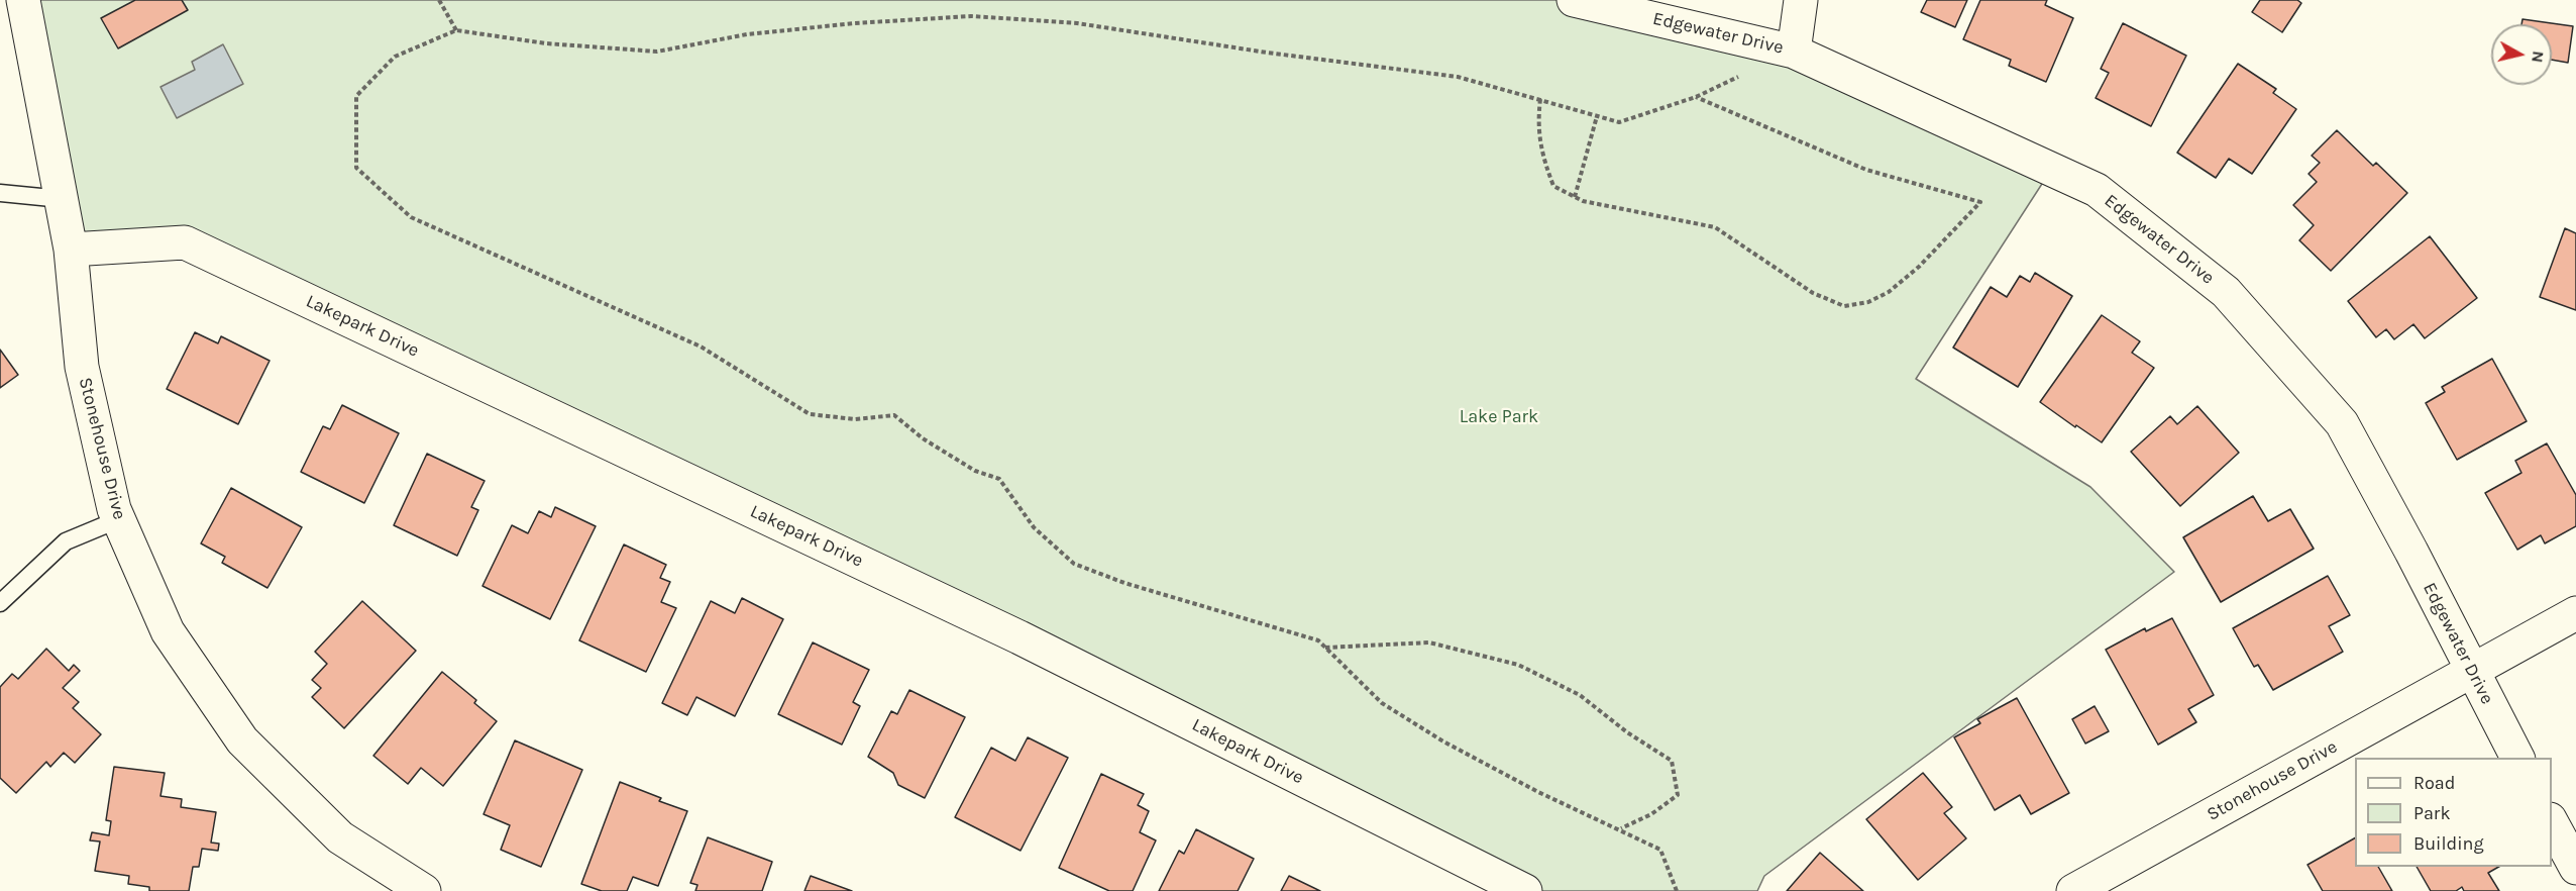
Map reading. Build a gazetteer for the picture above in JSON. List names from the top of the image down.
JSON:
{
  "streets": {
    "street": ["Edgewater Drive", "Lakepark Drive", "Stonehouse Drive"]
  },
  "crossings": [
    ["Edgewater Drive", "Stonehouse Drive"],
    ["Lakepark Drive", "Stonehouse Drive"]
  ],
  "parks": ["Lake Park"],
  "legend": ["Road", "Park", "Building"],
  "north": "right"
}
